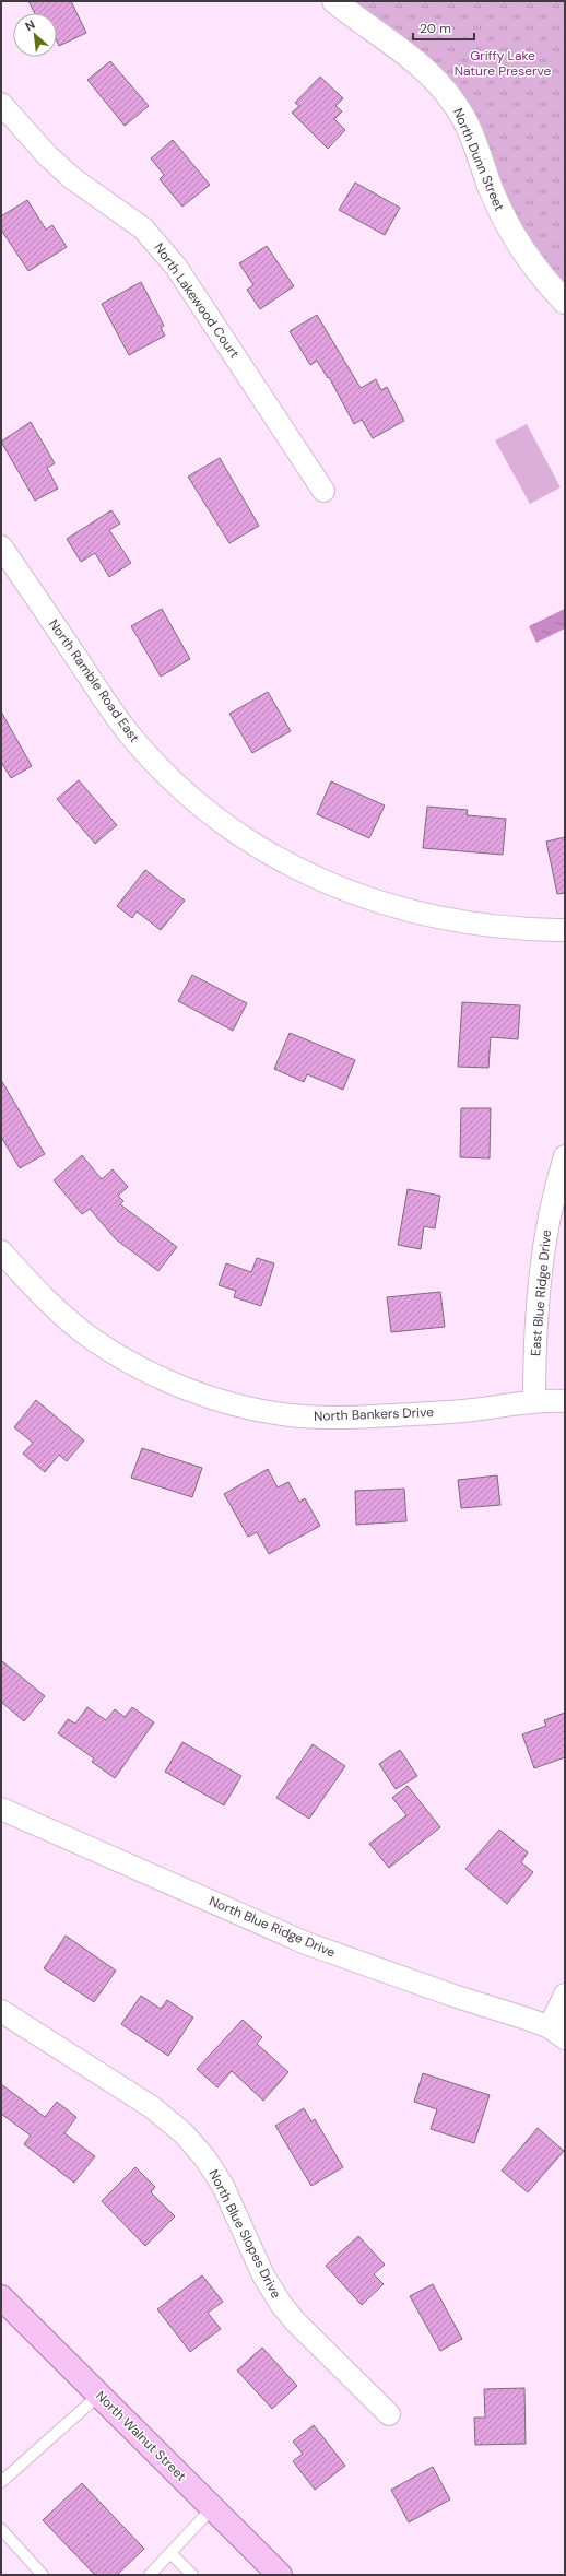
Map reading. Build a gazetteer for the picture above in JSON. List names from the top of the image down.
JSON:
{
  "streets": {
    "main road": ["North Walnut Street"],
    "street": [
      "North Dunn Street",
      "North Lakewood Court",
      "North Ramble Road East",
      "East Blue Ridge Drive",
      "North Bankers Drive",
      "North Blue Ridge Drive",
      "North Blue Slopes Drive"
    ]
  },
  "crossings": [
    ["East Blue Ridge Drive", "North Bankers Drive"]
  ],
  "parks": ["Griffy Lake Nature Preserve"],
  "scale_bar": "20 m",
  "north": "top left"
}
